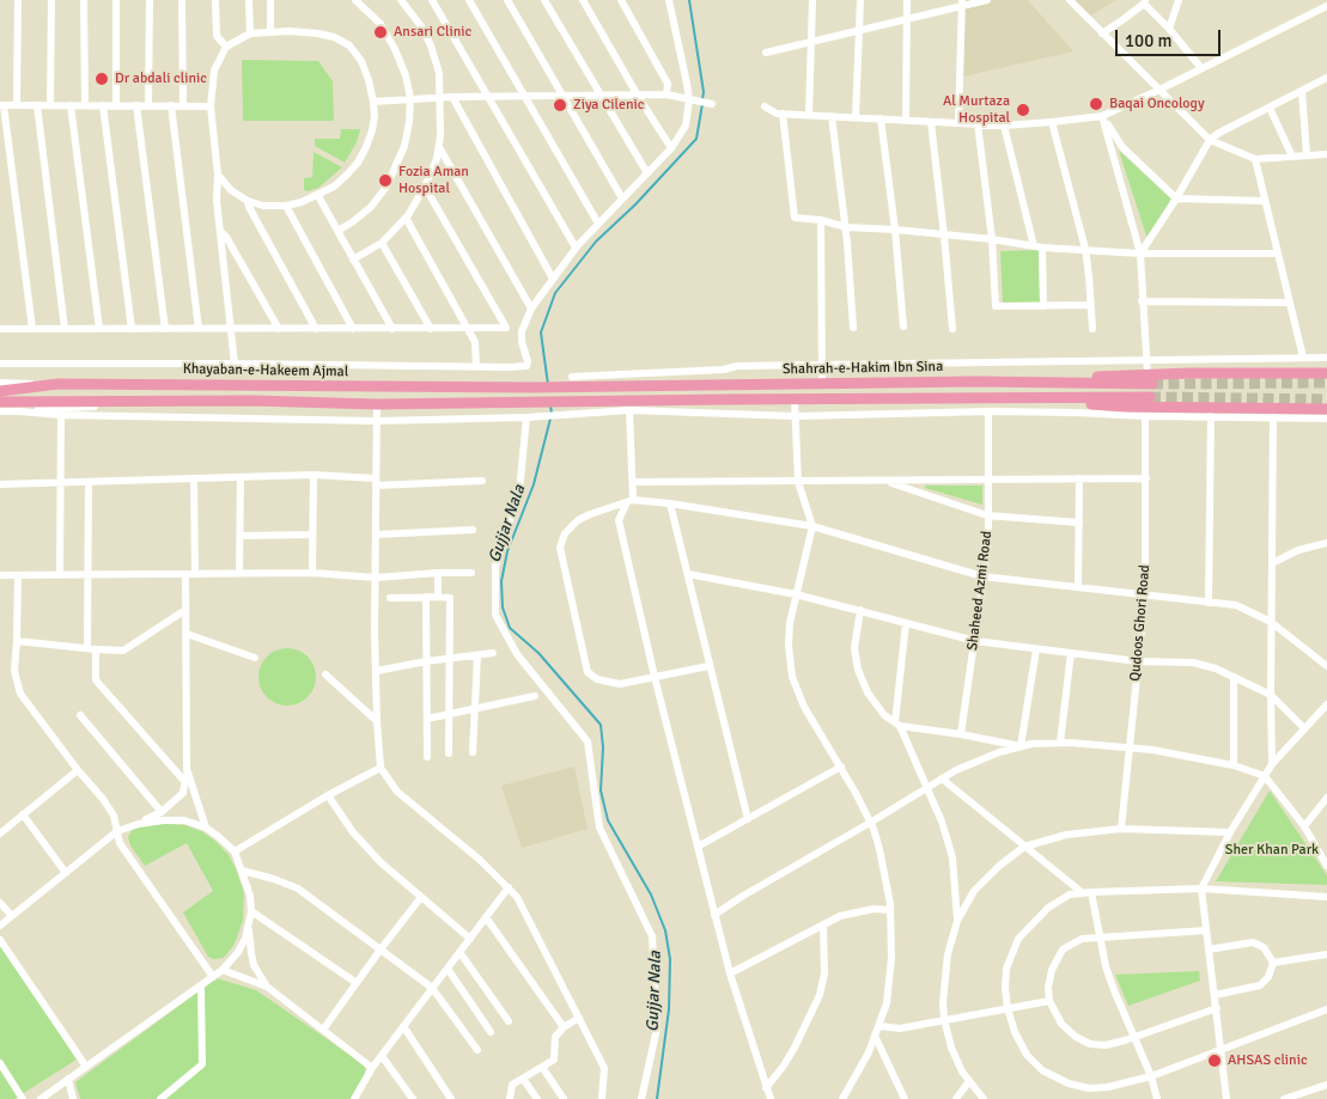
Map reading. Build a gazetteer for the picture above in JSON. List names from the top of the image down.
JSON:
{
  "streets": {
    "highway": ["Shahrah-e-Hakim Ibn Sina", "Khayaban-e-Hakeem Ajmal"],
    "street": ["Shaheed Azmi Road", "Qudoos Ghori Road"]
  },
  "crossings": [
    ["Shahrah-e-Hakim Ibn Sina", "Khayaban-e-Hakeem Ajmal"]
  ],
  "water": ["Gujjar Nala"],
  "parks": ["Sher Khan Park"],
  "places": [
    "Ansari Clinic",
    "Dr abdali clinic",
    "Baqai Oncology",
    "Ziya Cilenic",
    "Al Murtaza Hospital",
    "Fozia Aman Hospital",
    "AHSAS clinic"
  ],
  "scale_bar": "100 m"
}
